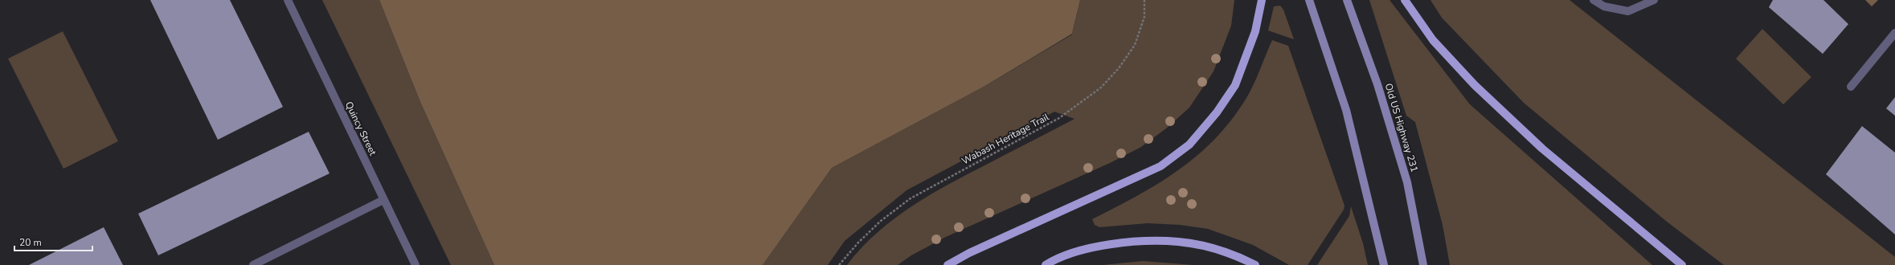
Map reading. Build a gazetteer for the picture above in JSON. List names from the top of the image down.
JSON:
{
  "streets": {
    "main road": ["Old US Highway 231"],
    "lane": ["Quincy Street"],
    "path": ["Wabash Heritage Trail"]
  },
  "scale_bar": "20 m"
}
